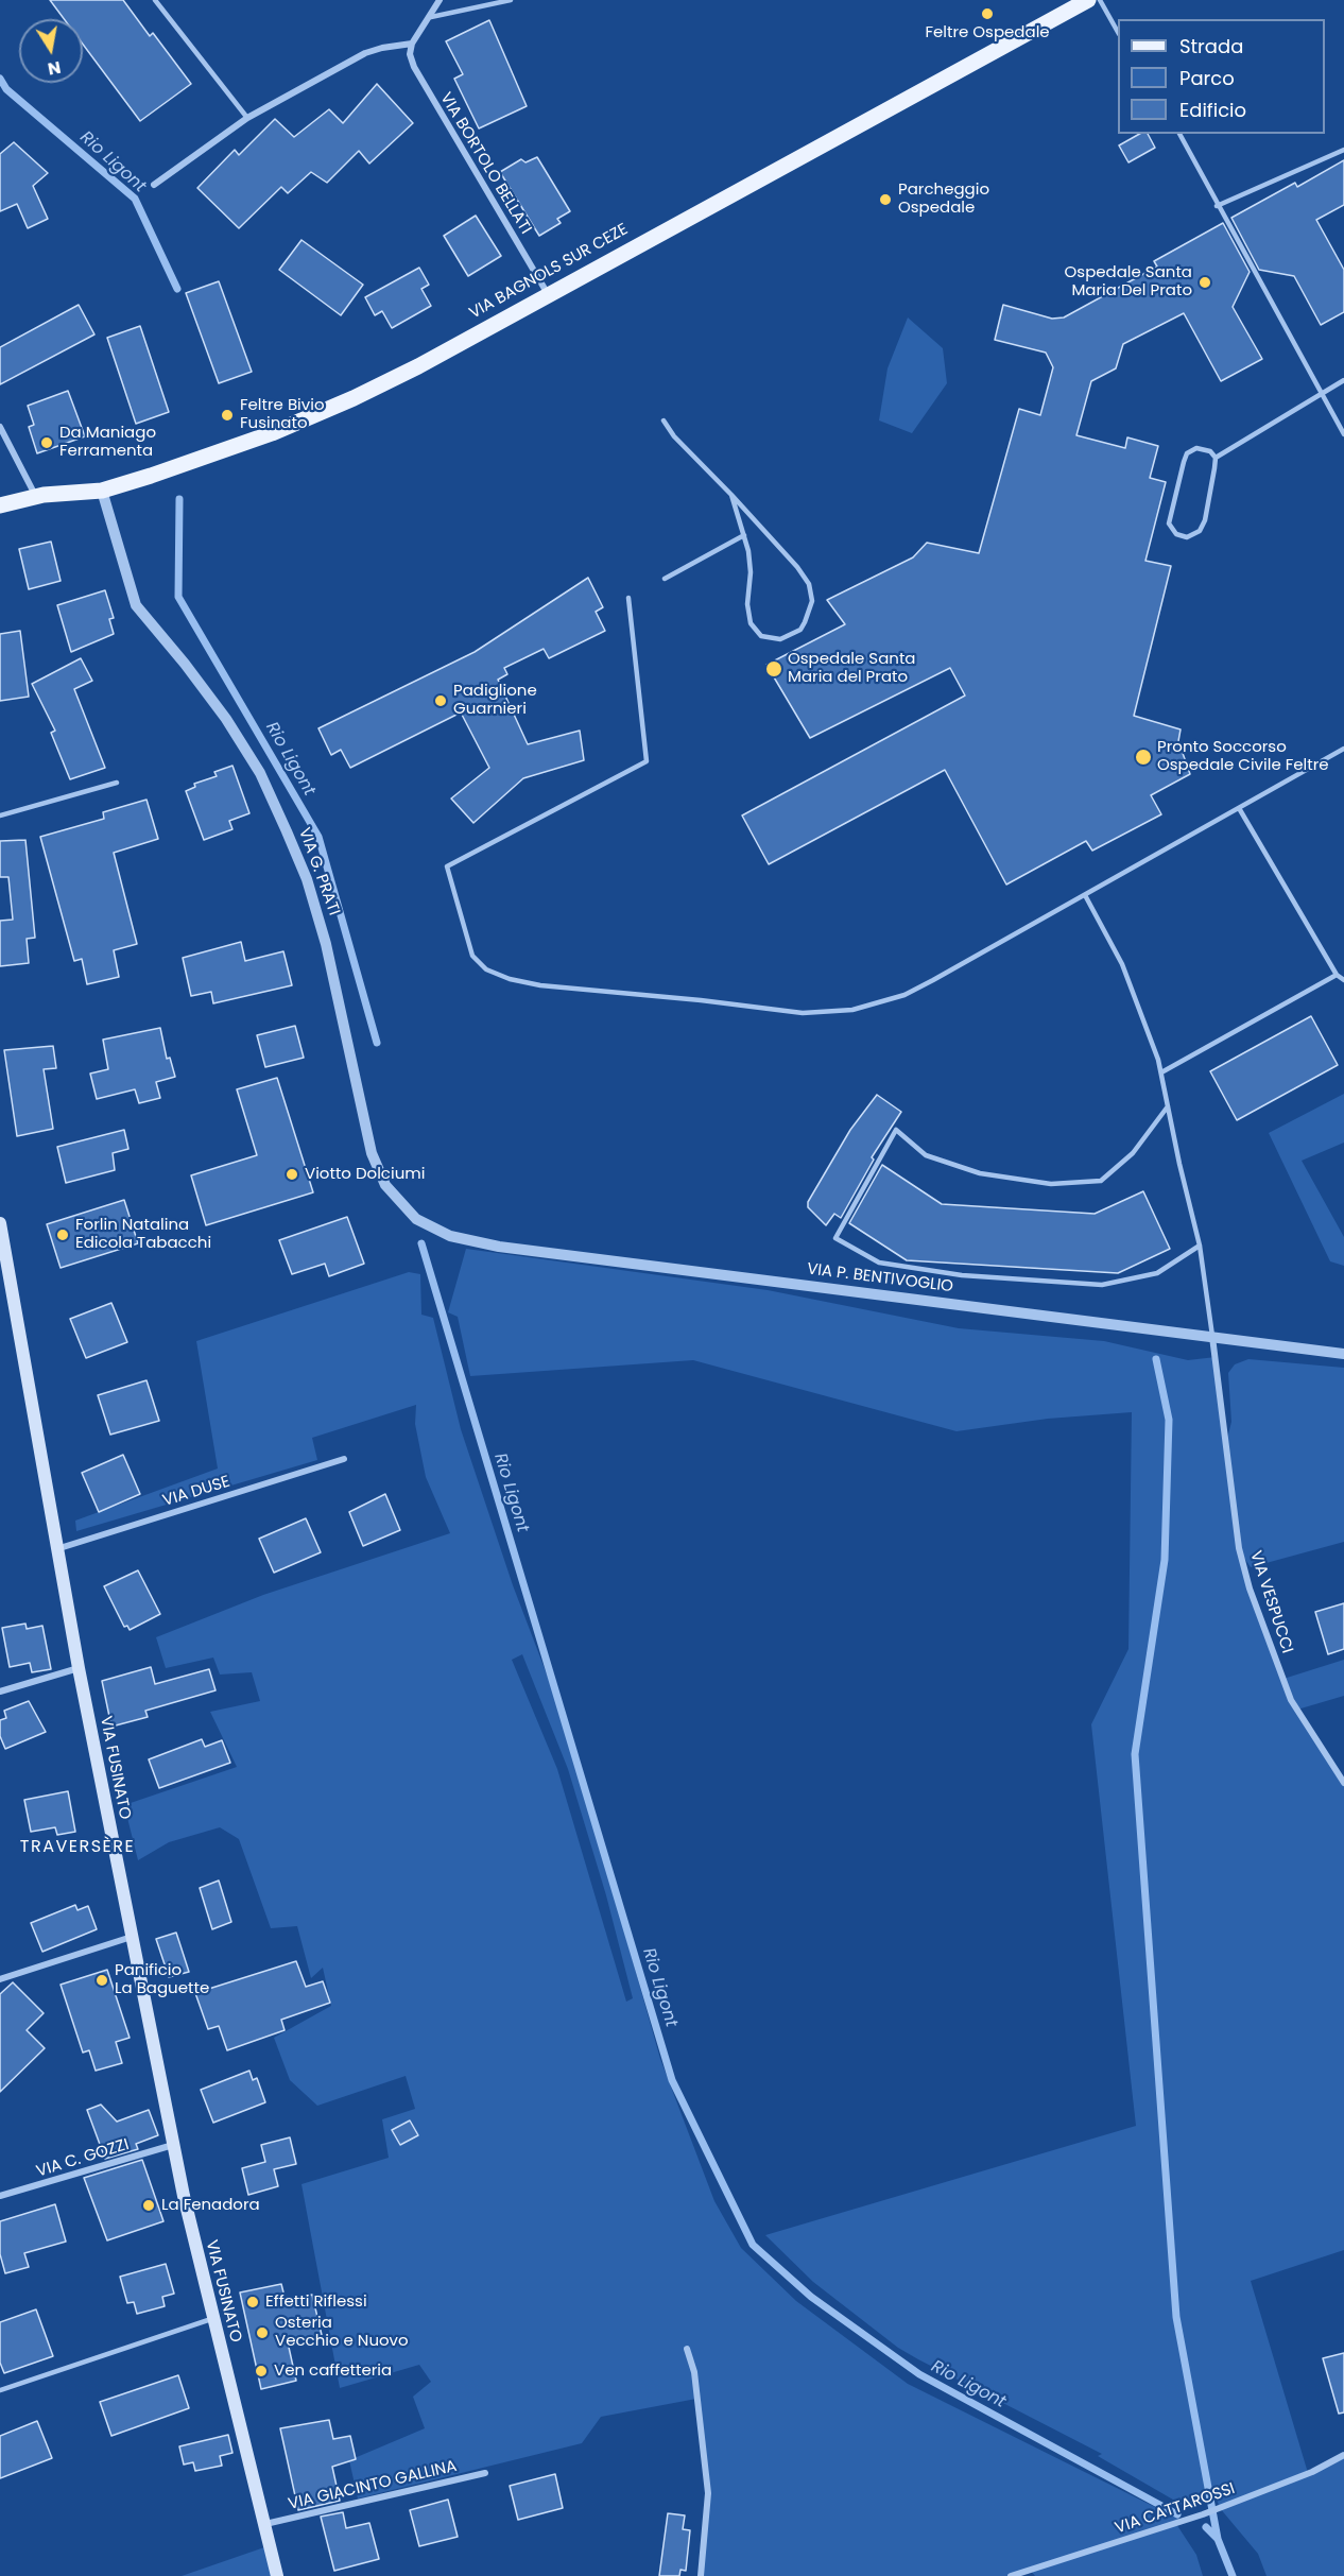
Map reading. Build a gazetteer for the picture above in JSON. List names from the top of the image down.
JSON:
{
  "streets": {
    "main road": ["VIA BAGNOLS SUR CEZE", "VIA FUSINATO"],
    "street": [
      "VIA BORTOLO BELLATI",
      "VIA G. PRATI",
      "VIA P. BENTIVOGLIO",
      "VIA DUSE",
      "VIA VESPUCCI",
      "VIA C. GOZZI",
      "VIA GIACINTO GALLINA",
      "VIA CATTAROSSI"
    ]
  },
  "crossings": [
    ["VIA BORTOLO BELLATI", "VIA BAGNOLS SUR CEZE"],
    ["VIA BAGNOLS SUR CEZE", "VIA G. PRATI"],
    ["VIA G. PRATI", "VIA P. BENTIVOGLIO"],
    ["VIA P. BENTIVOGLIO", "VIA VESPUCCI"],
    ["VIA DUSE", "VIA FUSINATO"],
    ["VIA FUSINATO", "VIA C. GOZZI"],
    ["VIA FUSINATO", "VIA GIACINTO GALLINA"]
  ],
  "districts": ["TRAVERSÈRE"],
  "water": ["Rio Ligont"],
  "places": [
    "Feltre Ospedale",
    "Parcheggio Ospedale",
    "Ospedale Santa Maria Del Prato",
    "Feltre Bivio Fusinato",
    "Da Maniago Ferramenta",
    "Ospedale Santa Maria del Prato",
    "Padiglione Guarnieri",
    "Pronto Soccorso Ospedale Civile Feltre",
    "Viotto Dolciumi",
    "Forlin Natalina Edicola Tabacchi",
    "Panificio La Baguette",
    "La Fenadora",
    "Effetti Riflessi",
    "Osteria Vecchio e Nuovo",
    "Ven caffetteria"
  ],
  "legend": ["Strada", "Parco", "Edificio"],
  "north": "bottom"
}
